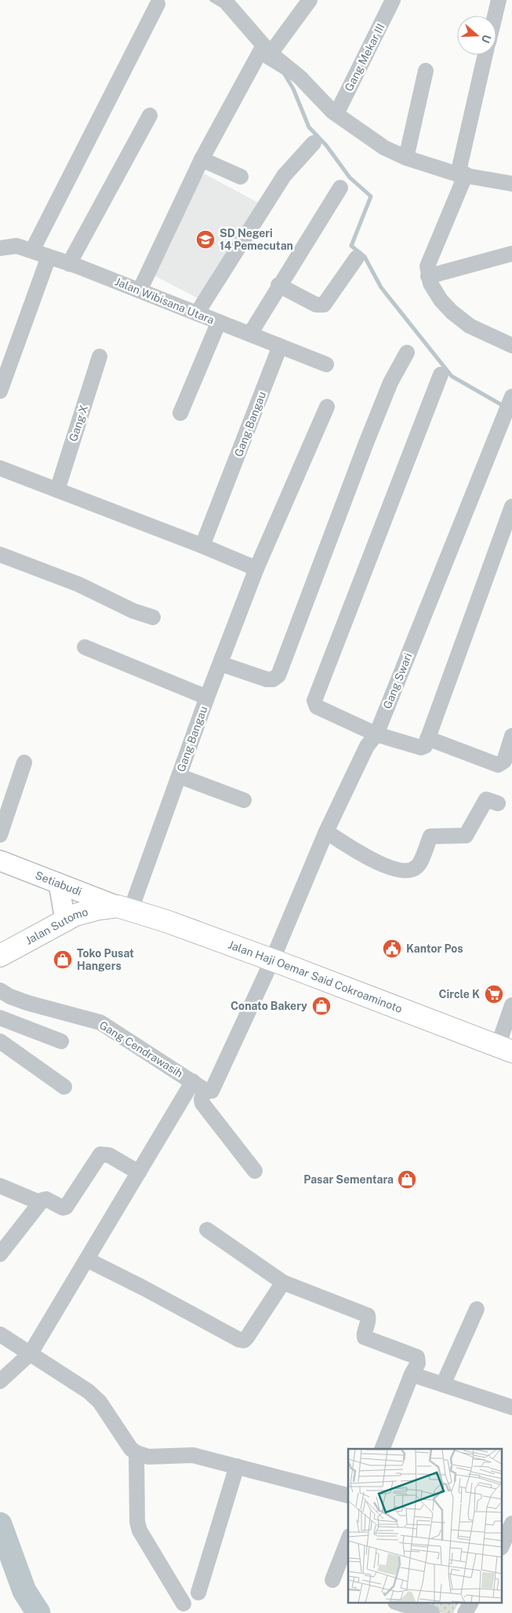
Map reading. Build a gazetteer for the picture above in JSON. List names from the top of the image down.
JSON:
{
  "streets": {
    "highway": ["Jalan Sutomo", "Jalan Haji Oemar Said Cokroaminoto"],
    "main road": ["Setiabudi"],
    "street": [
      "Gang Mekar III",
      "Jalan Wibisana Utara",
      "Gang X",
      "Gang Bangau",
      "Gang Swari",
      "Gang Cendrawasih"
    ]
  },
  "crossings": [
    ["Jalan Wibisana Utara", "Gang Bangau"],
    ["Gang Bangau", "Setiabudi"],
    ["Gang Bangau", "Jalan Sutomo"],
    ["Gang Bangau", "Jalan Haji Oemar Said Cokroaminoto"],
    ["Gang Swari", "Jalan Haji Oemar Said Cokroaminoto"],
    ["Gang Swari", "Gang Cendrawasih"],
    ["Setiabudi", "Jalan Sutomo"],
    ["Setiabudi", "Jalan Haji Oemar Said Cokroaminoto"],
    ["Jalan Sutomo", "Jalan Haji Oemar Said Cokroaminoto"]
  ],
  "places": {
    "school or university": ["SD Negeri 14 Pemecutan"],
    "public building": ["Kantor Pos"],
    "shop": ["Toko Pusat Hangers", "Conato Bakery", "Pasar Sementara"],
    "supermarket": ["Circle K"]
  },
  "north": "right"
}
